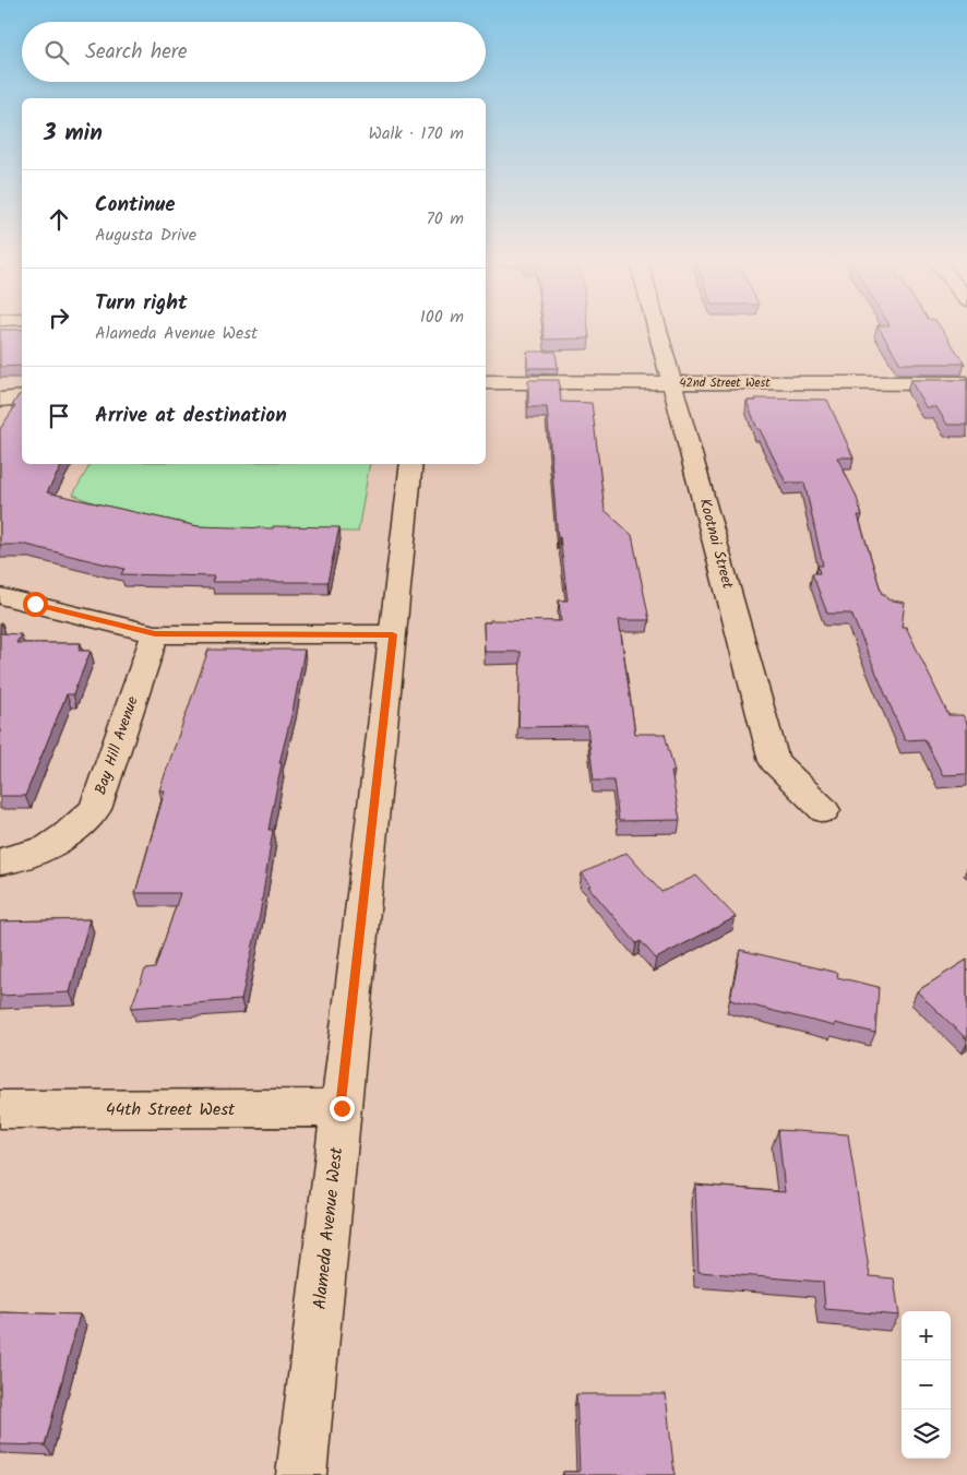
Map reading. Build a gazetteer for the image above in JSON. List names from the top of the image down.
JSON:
{
  "streets": {
    "street": [
      "42nd Street West",
      "Kootnai Street",
      "Bay Hill Avenue",
      "44th Street West",
      "Alameda Avenue West"
    ]
  },
  "crossings": [
    ["42nd Street West", "Kootnai Street"],
    ["44th Street West", "Alameda Avenue West"]
  ],
  "page": {
    "search": "Search here",
    "heading": ["3 min", "Walk · 170 m"],
    "list": [
      ["Continue", "Augusta Drive", "70 m"],
      ["Turn right", "Alameda Avenue West", "100 m"],
      "Arrive at destination"
    ],
    "map_buttons": ["+", "−"]
  }
}
